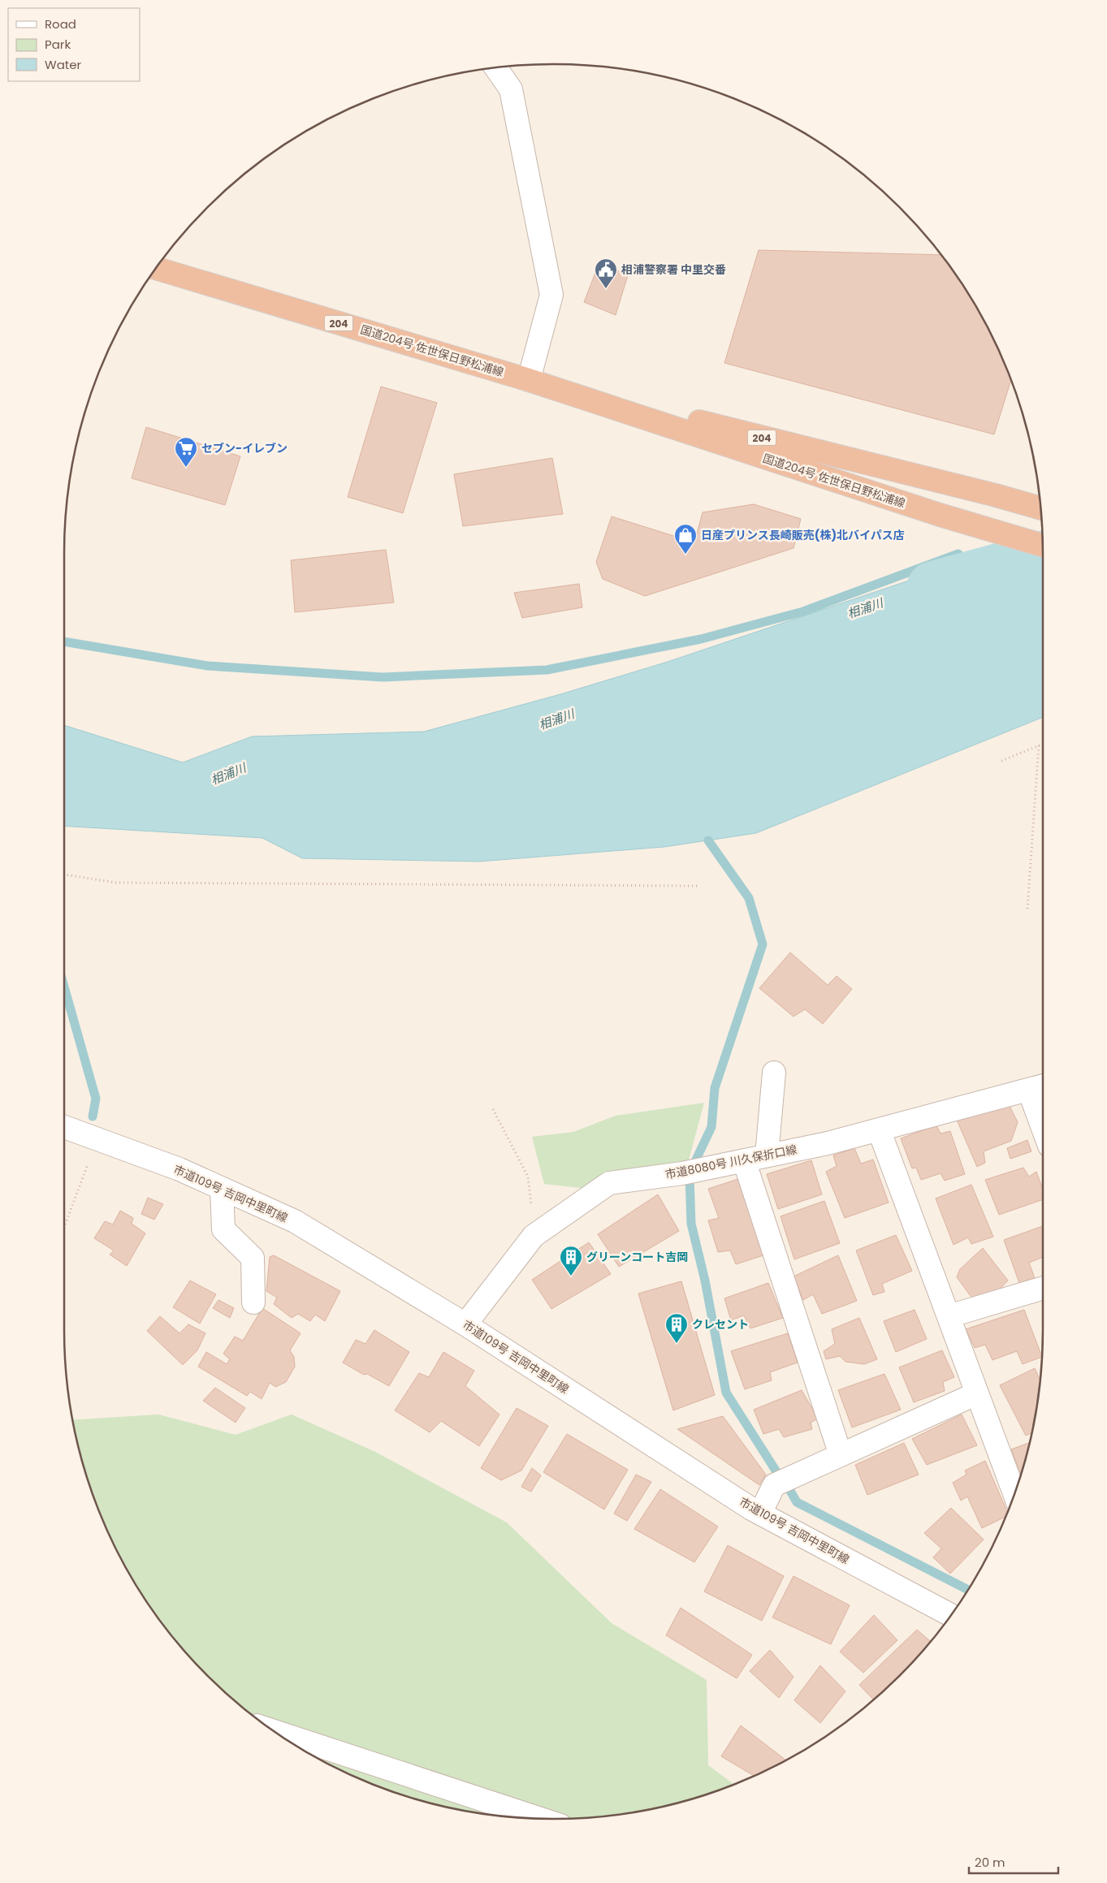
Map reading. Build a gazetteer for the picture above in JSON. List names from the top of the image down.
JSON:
{
  "streets": {
    "highway": ["204", "国道204号 佐世保日野松浦線"],
    "street": ["市道8080号 川久保折口線", "市道109号 吉岡中里町線"]
  },
  "crossings": [
    ["市道8080号 川久保折口線", "市道109号 吉岡中里町線"]
  ],
  "water": ["相浦川"],
  "places": {
    "public building": ["相浦警察署 中里交番"],
    "supermarket": ["セブン-イレブン"],
    "shop": ["日産プリンス長崎販売(株)北バイパス店"],
    "building": ["グリーンコート吉岡", "クレセント"]
  },
  "legend": ["Road", "Park", "Water"],
  "scale_bar": "20 m"
}
